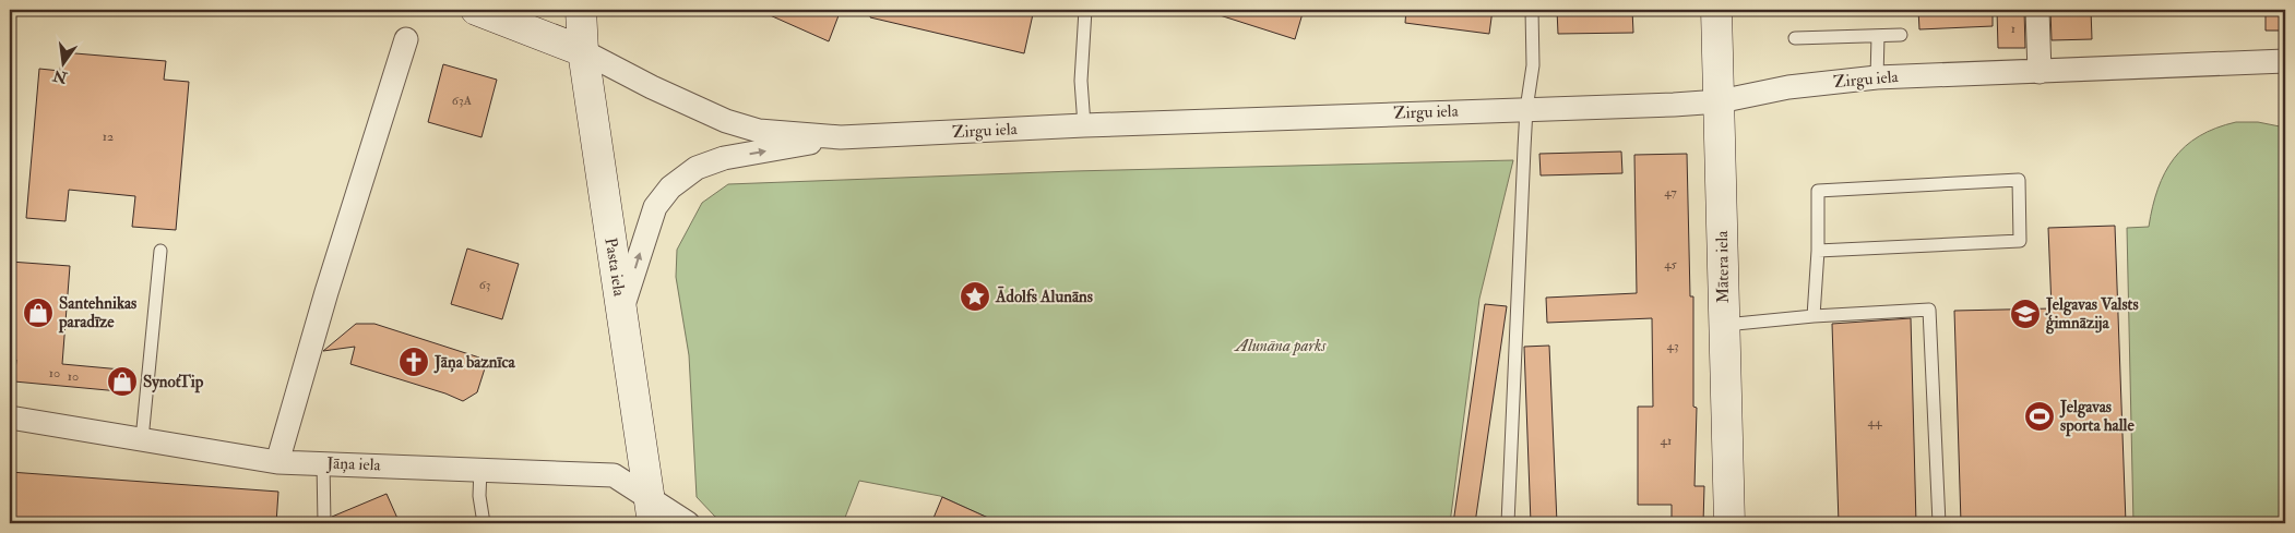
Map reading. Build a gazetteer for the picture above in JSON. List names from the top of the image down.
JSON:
{
  "streets": {
    "main road": ["Pasta iela", "Mātera iela"],
    "street": ["Zirgu iela", "Jāņa iela"]
  },
  "crossings": [
    ["Zirgu iela", "Pasta iela"],
    ["Zirgu iela", "Mātera iela"],
    ["Pasta iela", "Jāņa iela"]
  ],
  "parks": ["Alunāna parks"],
  "places": {
    "place": ["Ādolfs Alunāns"],
    "shop": ["Santehnikas paradīze", "SynotTip"],
    "school or university": ["Jelgavas Valsts ģimnāzija"],
    "church": ["Jāņa baznīca"],
    "sports": ["Jelgavas sporta halle"]
  },
  "house_numbers": [
    "1",
    "63A",
    "12",
    "47",
    "45",
    "63",
    "43",
    "10",
    "10",
    "44",
    "41"
  ],
  "north": "bottom"
}
